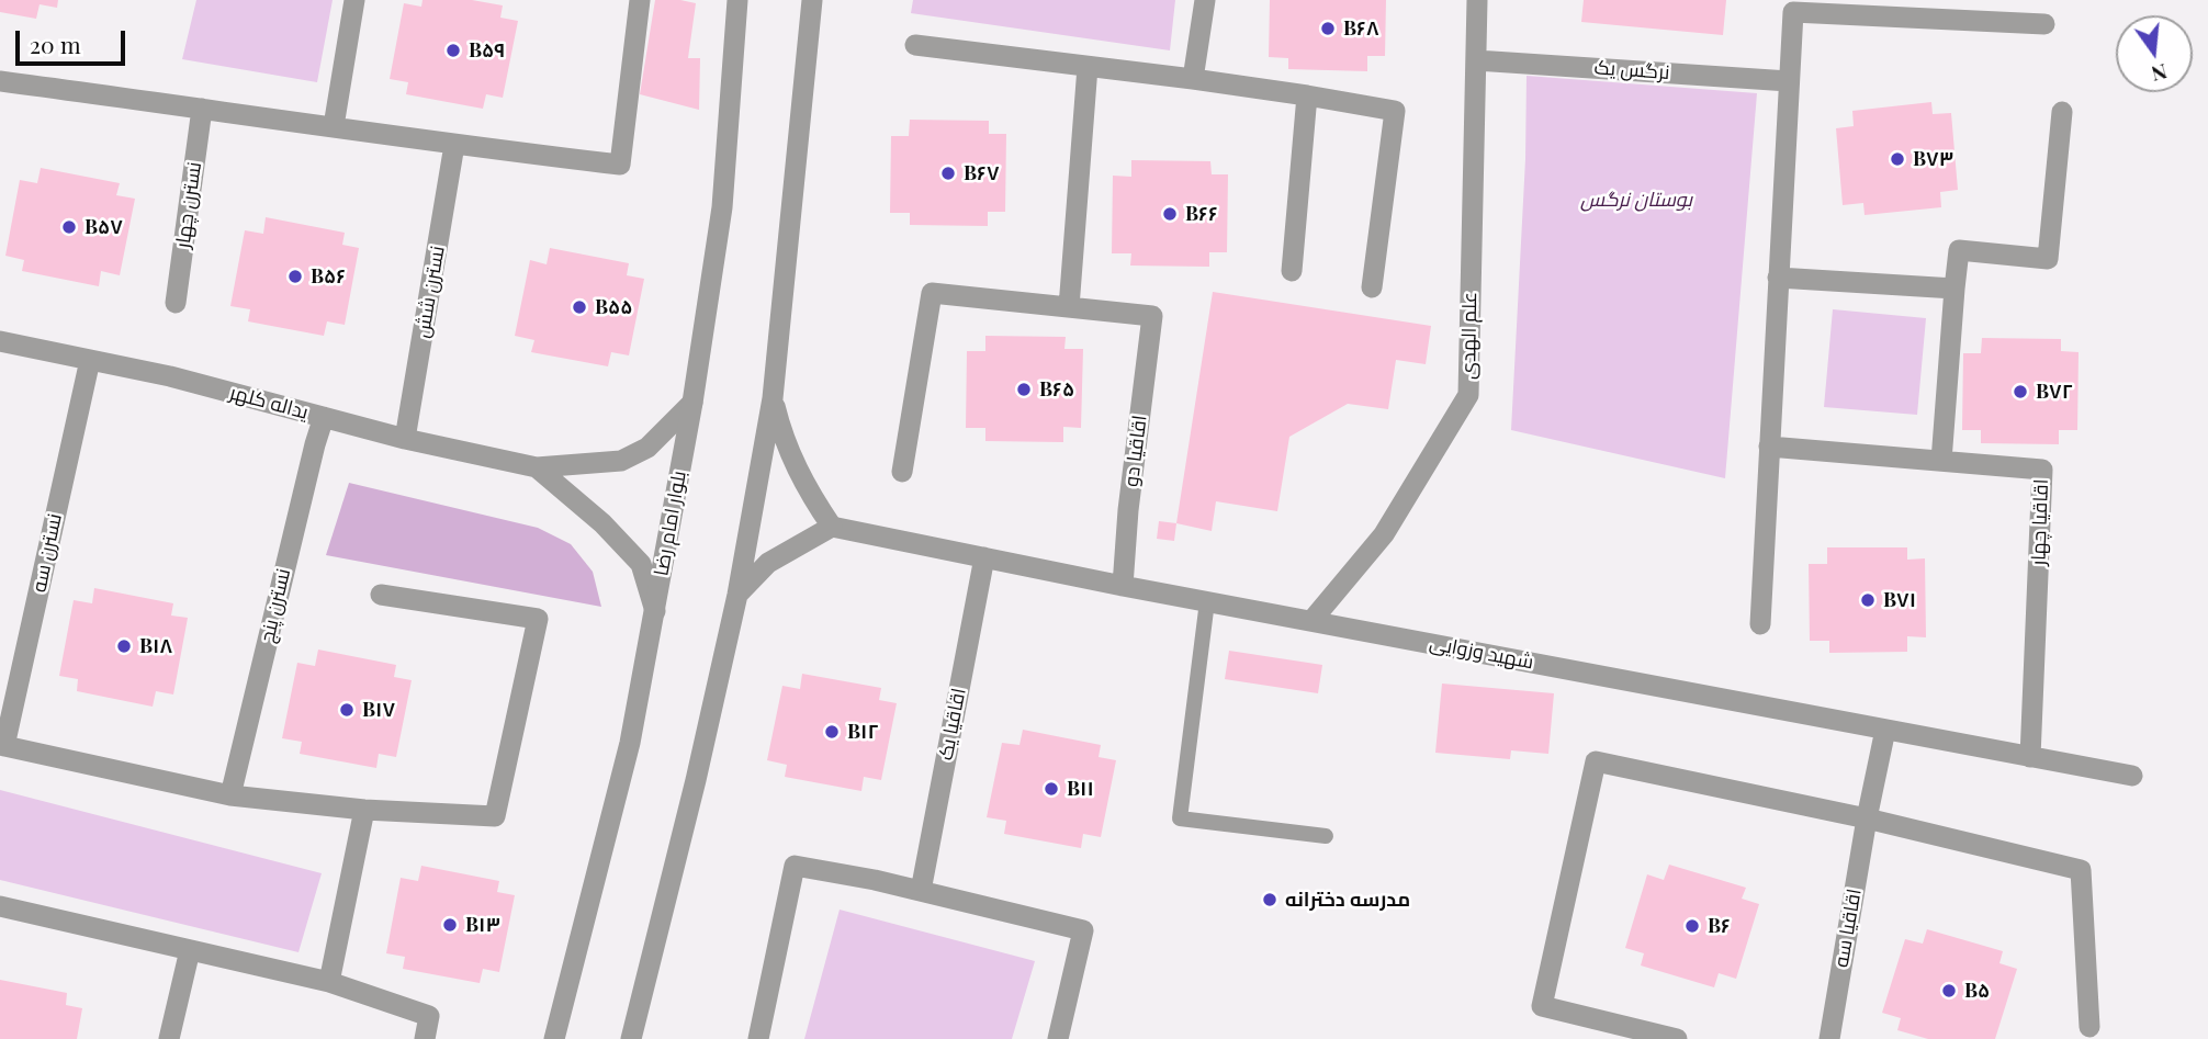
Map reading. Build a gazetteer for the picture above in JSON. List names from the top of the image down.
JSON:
{
  "streets": {
    "street": [
      "نرگس یک",
      "نسترن چهار",
      "نسترن شش",
      "علم الهدی",
      "یداله کلهر",
      "اقاقیا دو",
      "اقاقیا چهار",
      "بلوار امام رضا",
      "نسترن سه",
      "نسترن پنج",
      "شهید وزوایی",
      "اقاقیا یک",
      "اقاقیا سه"
    ]
  },
  "crossings": [
    ["نرگس یک", "علم الهدی"],
    ["نسترن شش", "یداله کلهر"],
    ["علم الهدی", "شهید وزوایی"],
    ["یداله کلهر", "بلوار امام رضا"],
    ["یداله کلهر", "نسترن سه"],
    ["یداله کلهر", "نسترن پنج"],
    ["اقاقیا دو", "شهید وزوایی"],
    ["اقاقیا چهار", "شهید وزوایی"],
    ["شهید وزوایی", "اقاقیا یک"],
    ["شهید وزوایی", "اقاقیا سه"]
  ],
  "parks": ["بوستان نرگس"],
  "places": [
    "B۶۸",
    "B۵۹",
    "B۷۳",
    "B۶۷",
    "B۶۶",
    "B۵۷",
    "B۵۶",
    "B۵۵",
    "B۶۵",
    "B۷۲",
    "B۷۱",
    "B۱۸",
    "B۱۷",
    "B۱۲",
    "B۱۱",
    "مدرسه دخترانه",
    "B۱۳",
    "B۶",
    "B۵"
  ],
  "scale_bar": "20 m",
  "north": "bottom"
}
